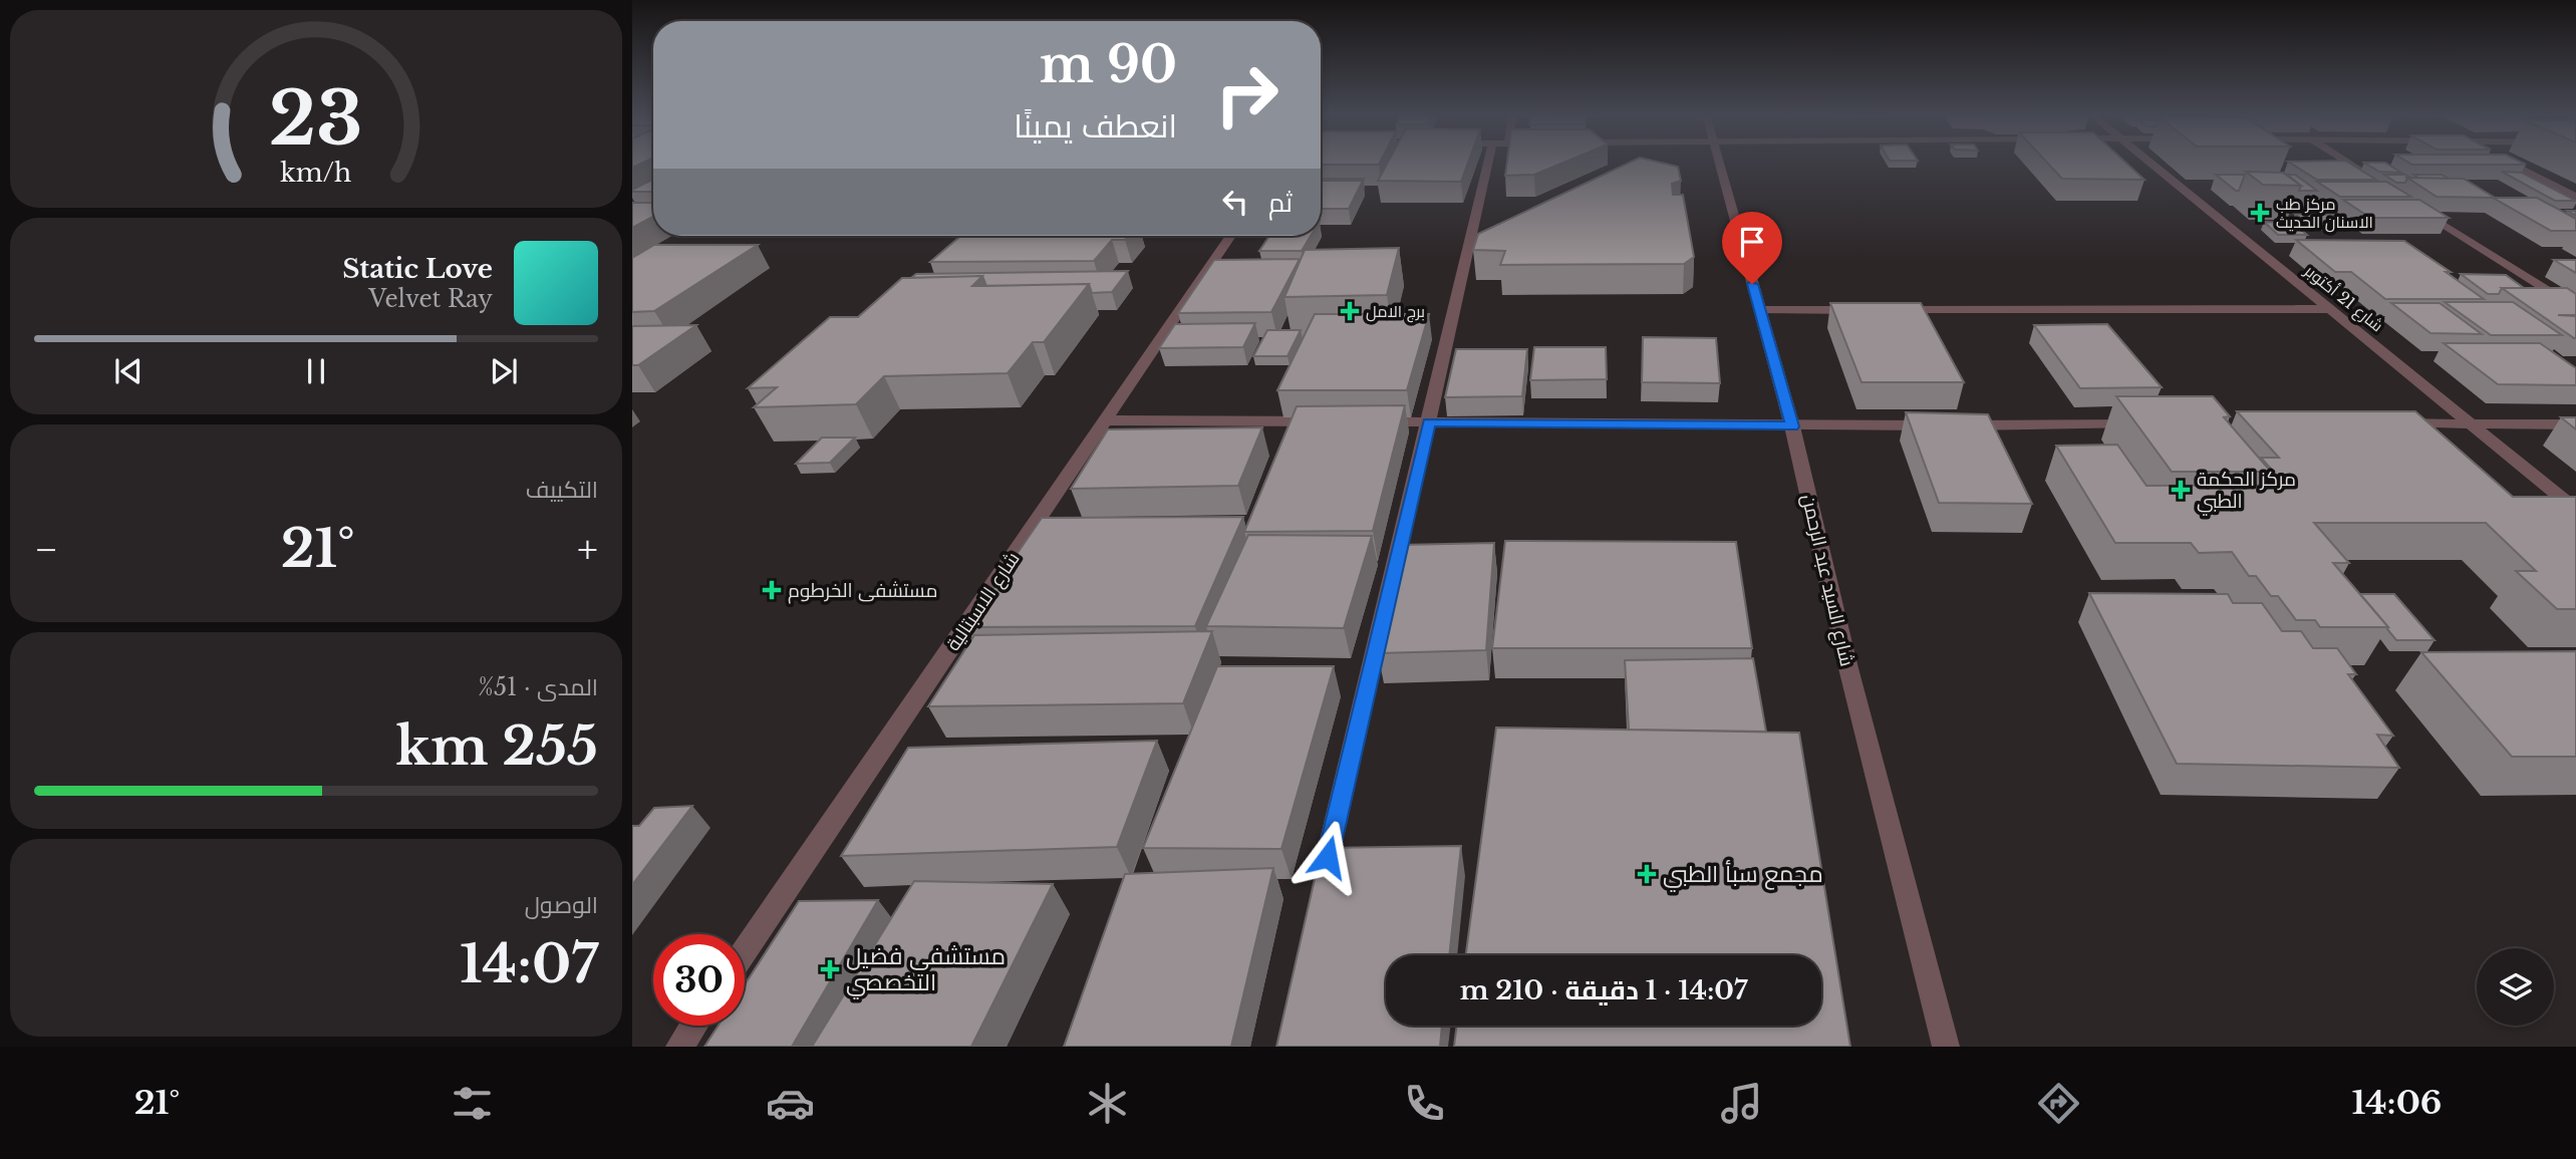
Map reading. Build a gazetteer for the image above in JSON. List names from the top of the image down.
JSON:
{
  "streets": {
    "street": ["شارع 21 أكتوبر", "شارع السيد عبد الرحمن", "شارع الاسبتالية"]
  },
  "places": {
    "health": [
      "مركز طب الاسنان الحديث",
      "برج الامل",
      "مركز الحكمة الطبي",
      "مستشفى الخرطوم",
      "مجمع سبأ الطبي",
      "مستشفى فضيل التخصصي"
    ]
  },
  "page": {
    "turn": ["90 m", "انعطف يمينًا"],
    "then": "ثم",
    "song": ["Static Love", "Velvet Ray"],
    "tile": [
      "التكييف",
      ["المدى · 51%", "255 km"],
      ["الوصول", "14:07"]
    ],
    "heat": ["−", "21°", "+"],
    "limit": "30",
    "trip": "14:07 · 1 دقيقة · 210 m",
    "tabs": ["14:06", "21°"],
    "gauge": ["23", "km/h"]
  }
}
